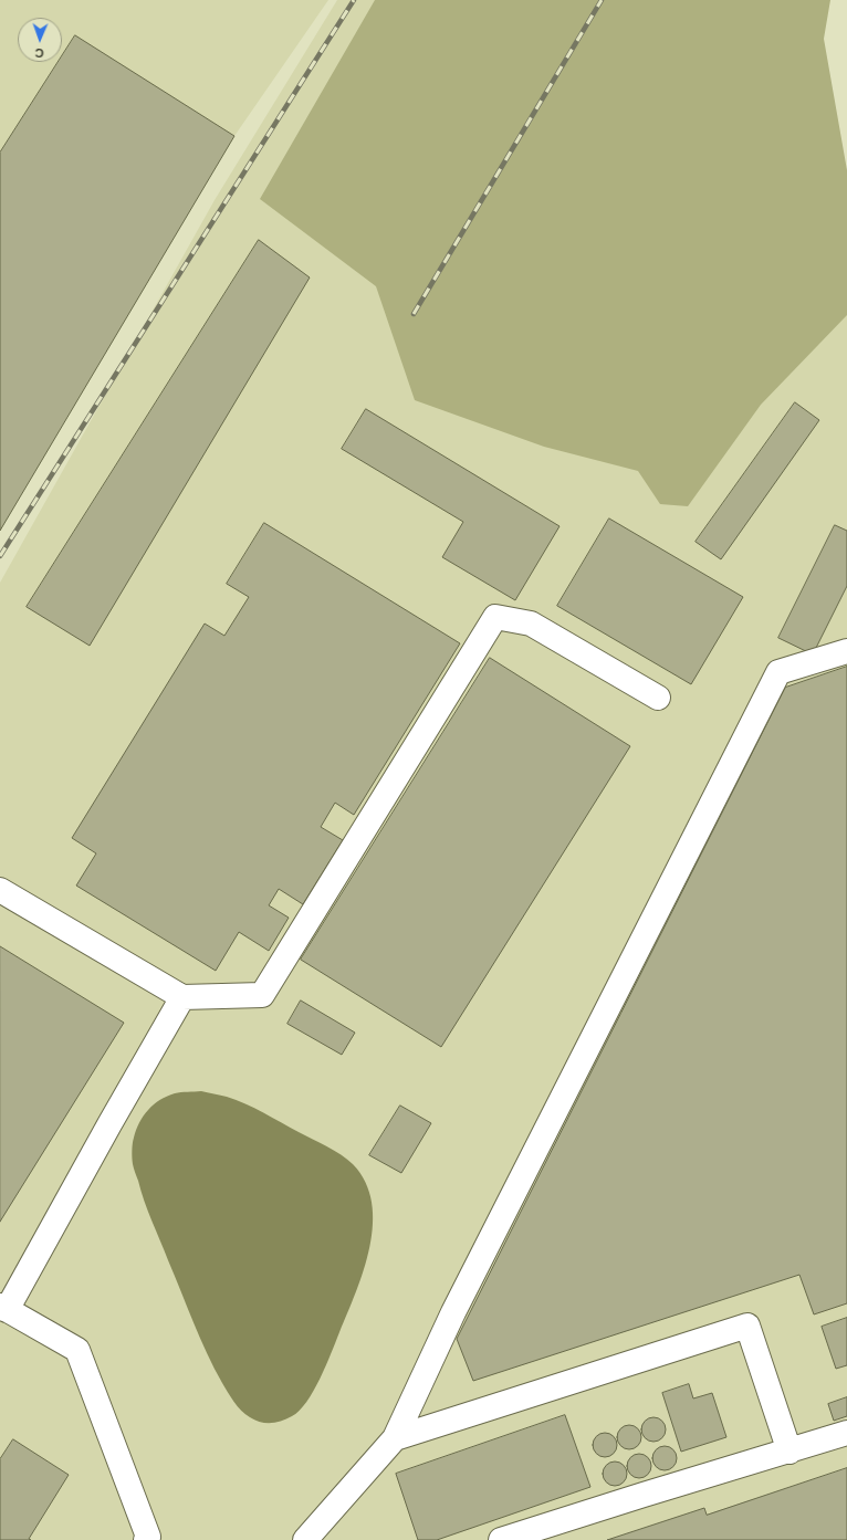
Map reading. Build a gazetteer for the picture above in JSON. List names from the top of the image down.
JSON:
{
  "north": "bottom"
}
